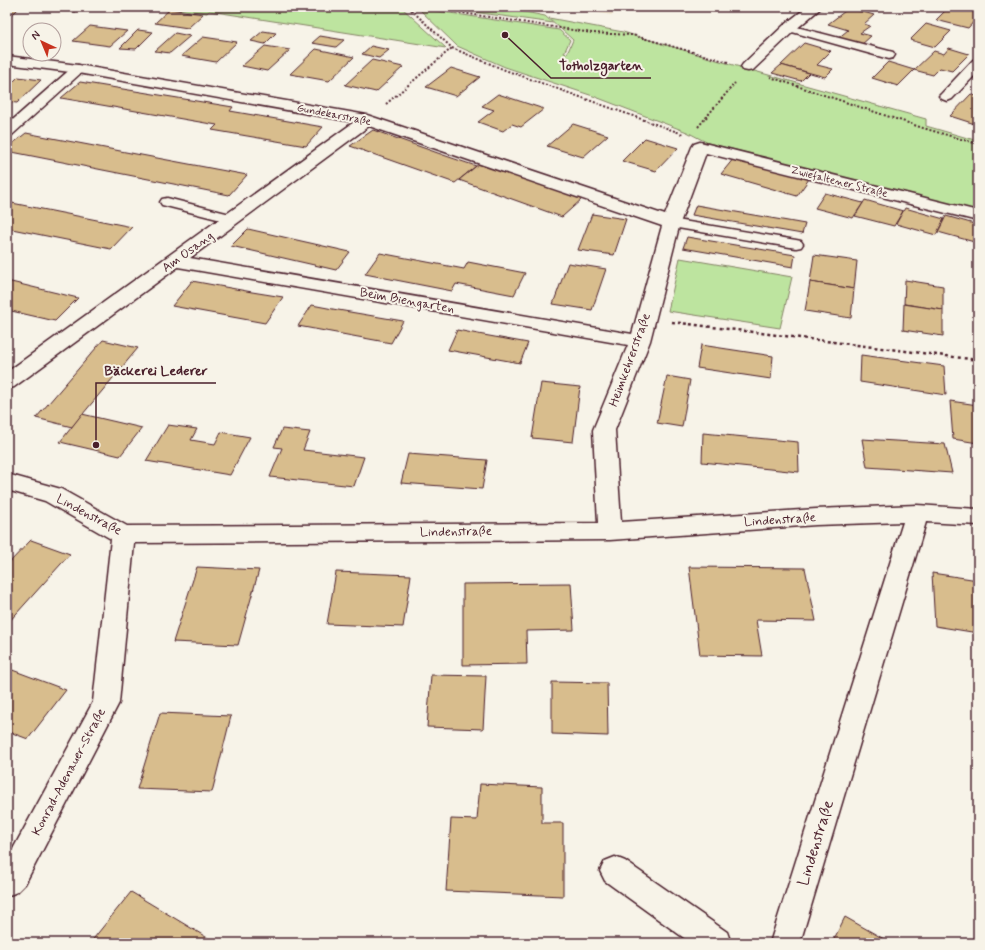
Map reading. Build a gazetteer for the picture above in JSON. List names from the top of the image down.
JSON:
{
  "streets": {
    "street": [
      "Gundekarstraße",
      "Zwiefaltener Straße",
      "Am Osang",
      "Beim Biengarten",
      "Heimkehrerstraße",
      "Lindenstraße",
      "Konrad-Adenauer-Straße"
    ]
  },
  "crossings": [
    ["Gundekarstraße", "Am Osang"],
    ["Gundekarstraße", "Heimkehrerstraße"],
    ["Zwiefaltener Straße", "Heimkehrerstraße"],
    ["Am Osang", "Beim Biengarten"],
    ["Beim Biengarten", "Heimkehrerstraße"],
    ["Heimkehrerstraße", "Lindenstraße"],
    ["Lindenstraße", "Konrad-Adenauer-Straße"]
  ],
  "places": ["Totholzgarten", "Bäckerei Lederer"],
  "north": "top left"
}
